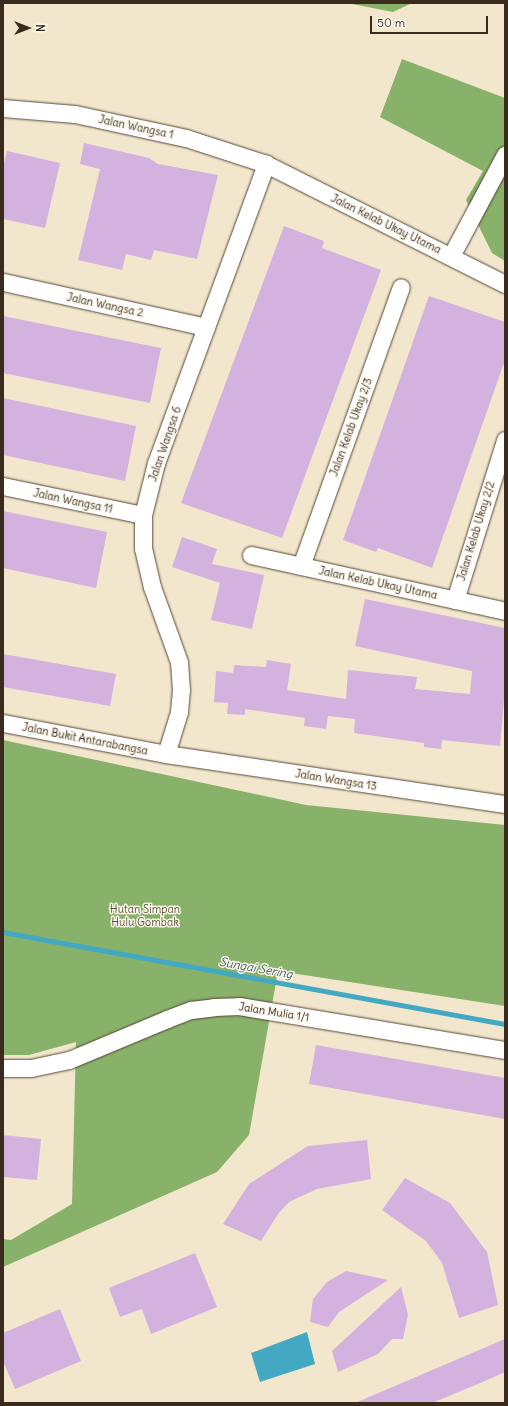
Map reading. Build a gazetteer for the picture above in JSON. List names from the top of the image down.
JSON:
{
  "streets": {
    "street": [
      "Jalan Wangsa 1",
      "Jalan Kelab Ukay Utama",
      "Jalan Wangsa 2",
      "Jalan Kelab Ukay 2/3",
      "Jalan Wangsa 6",
      "Jalan Wangsa 11",
      "Jalan Kelab Ukay 2/2",
      "Jalan Bukit Antarabangsa",
      "Jalan Wangsa 13",
      "Jalan Mulia 1/1"
    ]
  },
  "crossings": [
    ["Jalan Wangsa 1", "Jalan Kelab Ukay Utama"],
    ["Jalan Wangsa 1", "Jalan Wangsa 6"],
    ["Jalan Kelab Ukay Utama", "Jalan Kelab Ukay 2/3"],
    ["Jalan Kelab Ukay Utama", "Jalan Wangsa 6"],
    ["Jalan Kelab Ukay Utama", "Jalan Kelab Ukay 2/2"],
    ["Jalan Wangsa 2", "Jalan Wangsa 6"],
    ["Jalan Wangsa 6", "Jalan Wangsa 11"],
    ["Jalan Wangsa 6", "Jalan Bukit Antarabangsa"],
    ["Jalan Wangsa 6", "Jalan Wangsa 13"],
    ["Jalan Bukit Antarabangsa", "Jalan Wangsa 13"]
  ],
  "water": ["Sungai Sering"],
  "parks": ["Hutan Simpan Hulu Gombak"],
  "scale_bar": "50 m",
  "north": "right"
}
